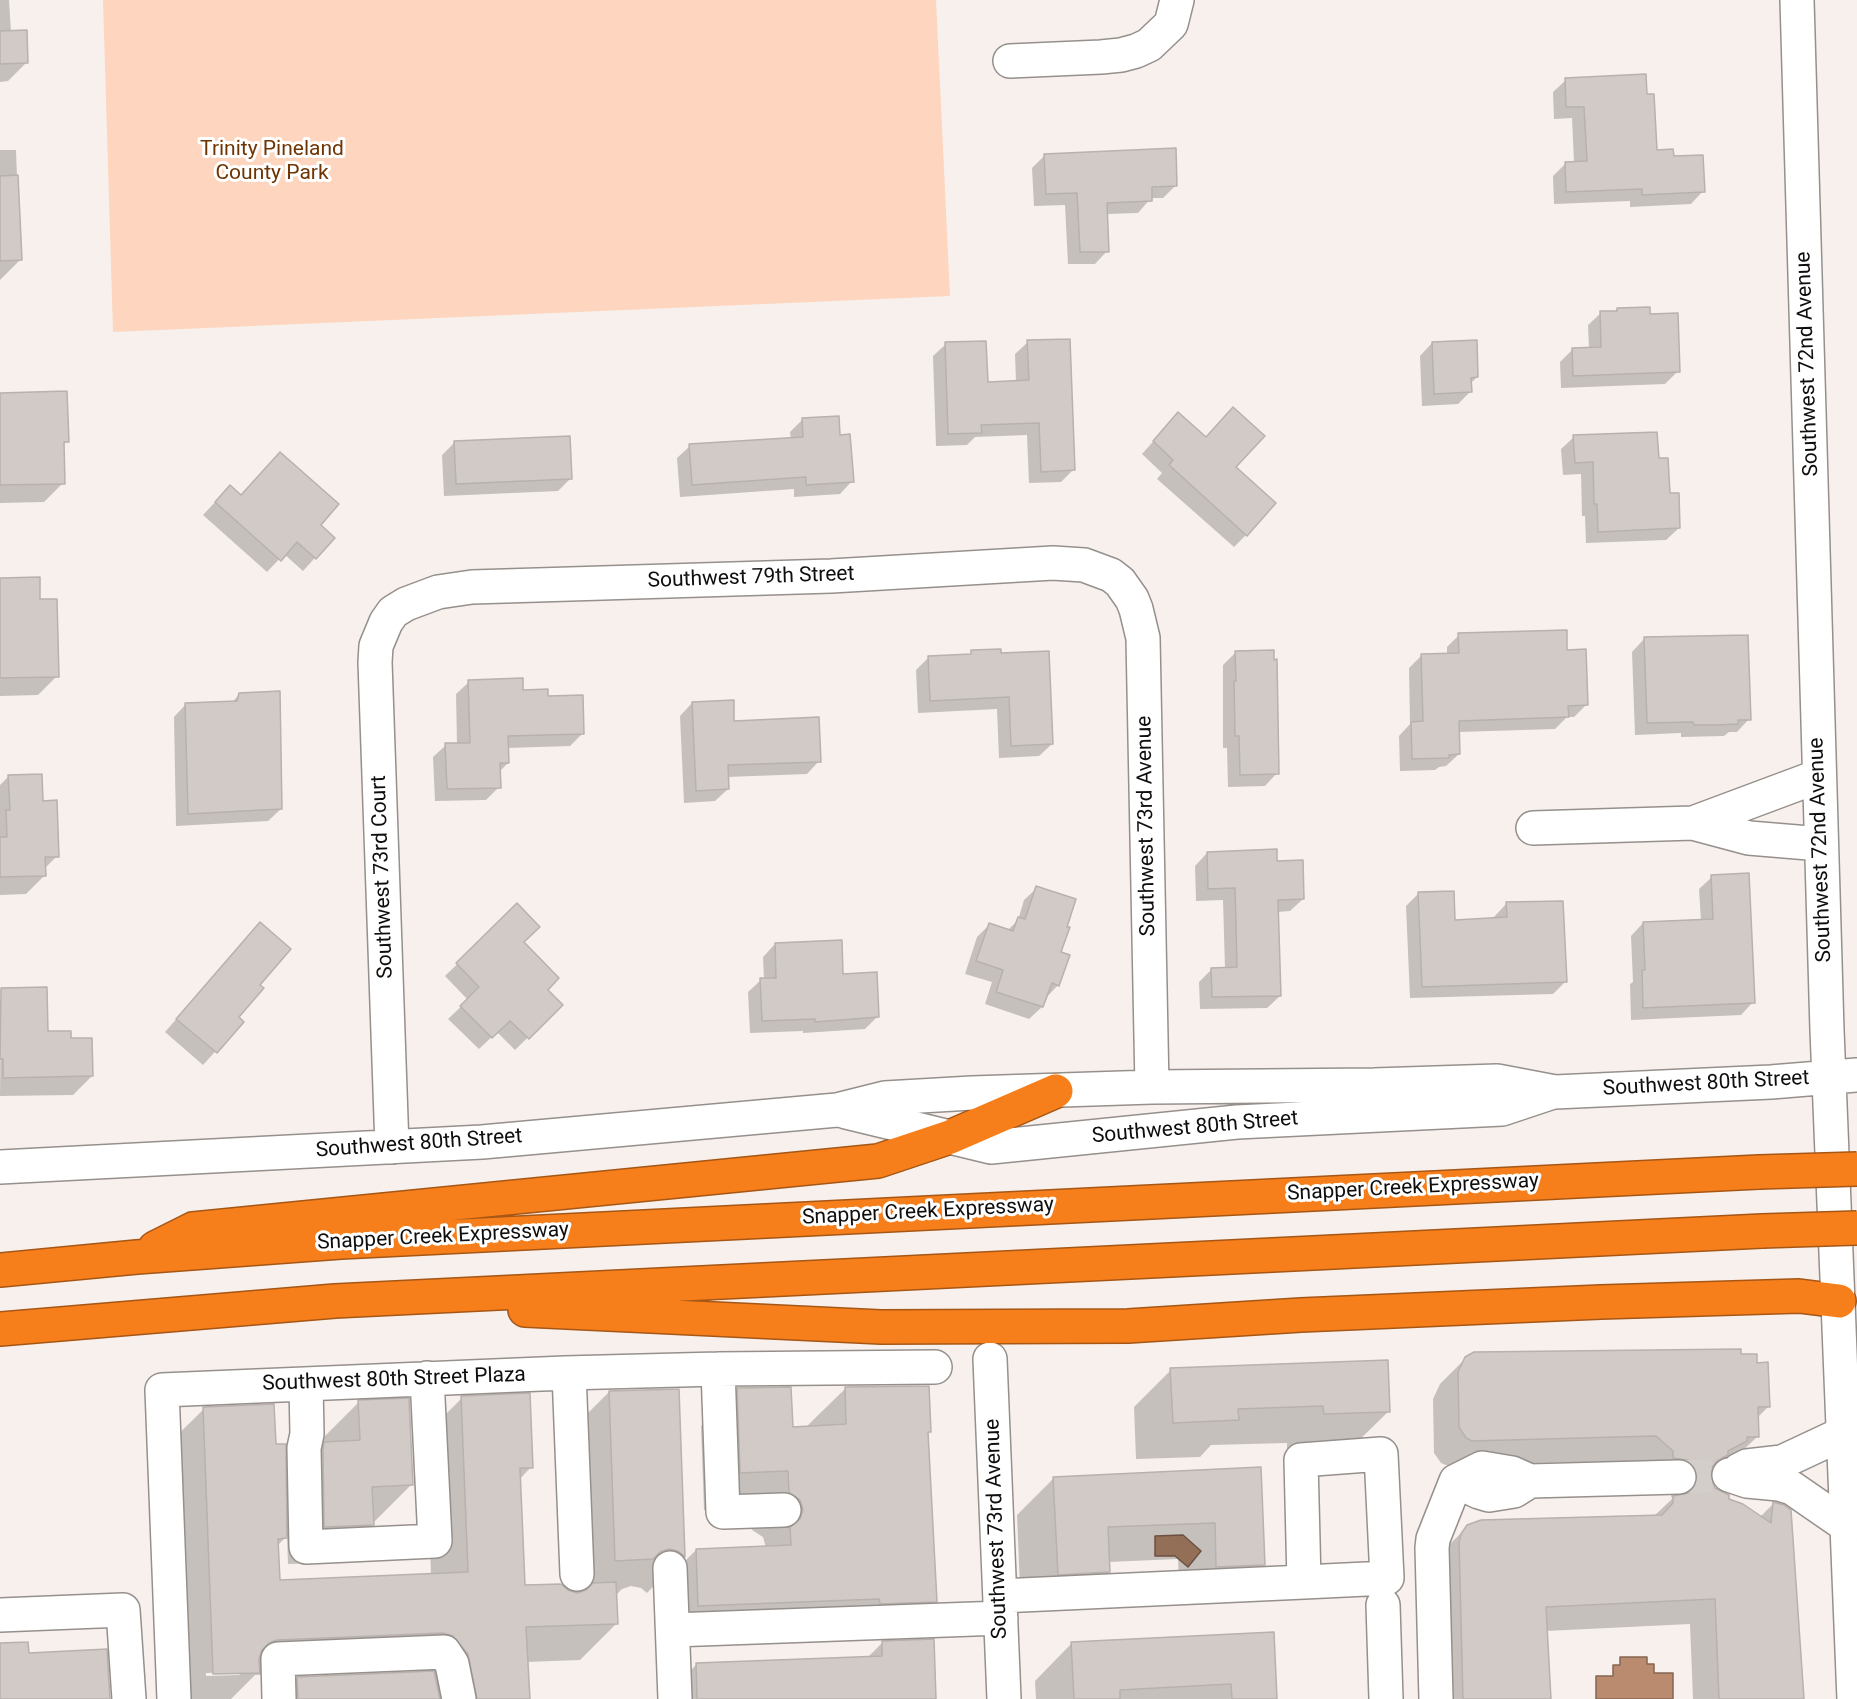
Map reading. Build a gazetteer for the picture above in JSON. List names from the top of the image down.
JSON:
{
  "streets": {
    "highway": ["Snapper Creek Expressway"],
    "street": [
      "Southwest 72nd Avenue",
      "Southwest 79th Street",
      "Southwest 73rd Avenue",
      "Southwest 73rd Court",
      "Southwest 80th Street",
      "Southwest 80th Street Plaza"
    ]
  },
  "crossings": [
    ["Southwest 72nd Avenue", "Southwest 80th Street"],
    ["Southwest 79th Street", "Southwest 73rd Avenue"],
    ["Southwest 79th Street", "Southwest 73rd Court"],
    ["Southwest 73rd Avenue", "Southwest 80th Street"],
    ["Southwest 73rd Court", "Southwest 80th Street"]
  ],
  "parks": ["Trinity Pineland County Park"]
}
